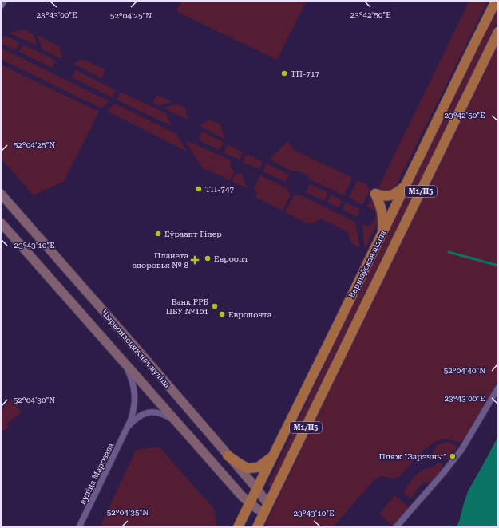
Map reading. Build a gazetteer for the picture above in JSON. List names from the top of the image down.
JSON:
{
  "streets": {
    "highway": ["М1/П5", "Варшаўская шаша"],
    "main road": ["Чырвонасцяжная вуліца"],
    "street": ["вуліца Марозава"]
  },
  "crossings": [
    ["Варшаўская шаша", "Чырвонасцяжная вуліца"]
  ],
  "places": {
    "other": [
      "ТП-717",
      "ТП-747",
      "Еўраапт Гіпер",
      "Евроопт",
      "Банк РРБ ЦБУ №101",
      "Европочта",
      "Пляж \"Зарэчны\""
    ],
    "health": ["Планета здоровья № 8"]
  },
  "coordinates": [
    "23°42'50\"E",
    "23°43'00\"E",
    "52°04'25\"N",
    "23°43'10\"E",
    "52°04'40\"N",
    "52°04'30\"N",
    "52°04'35\"N"
  ]
}
